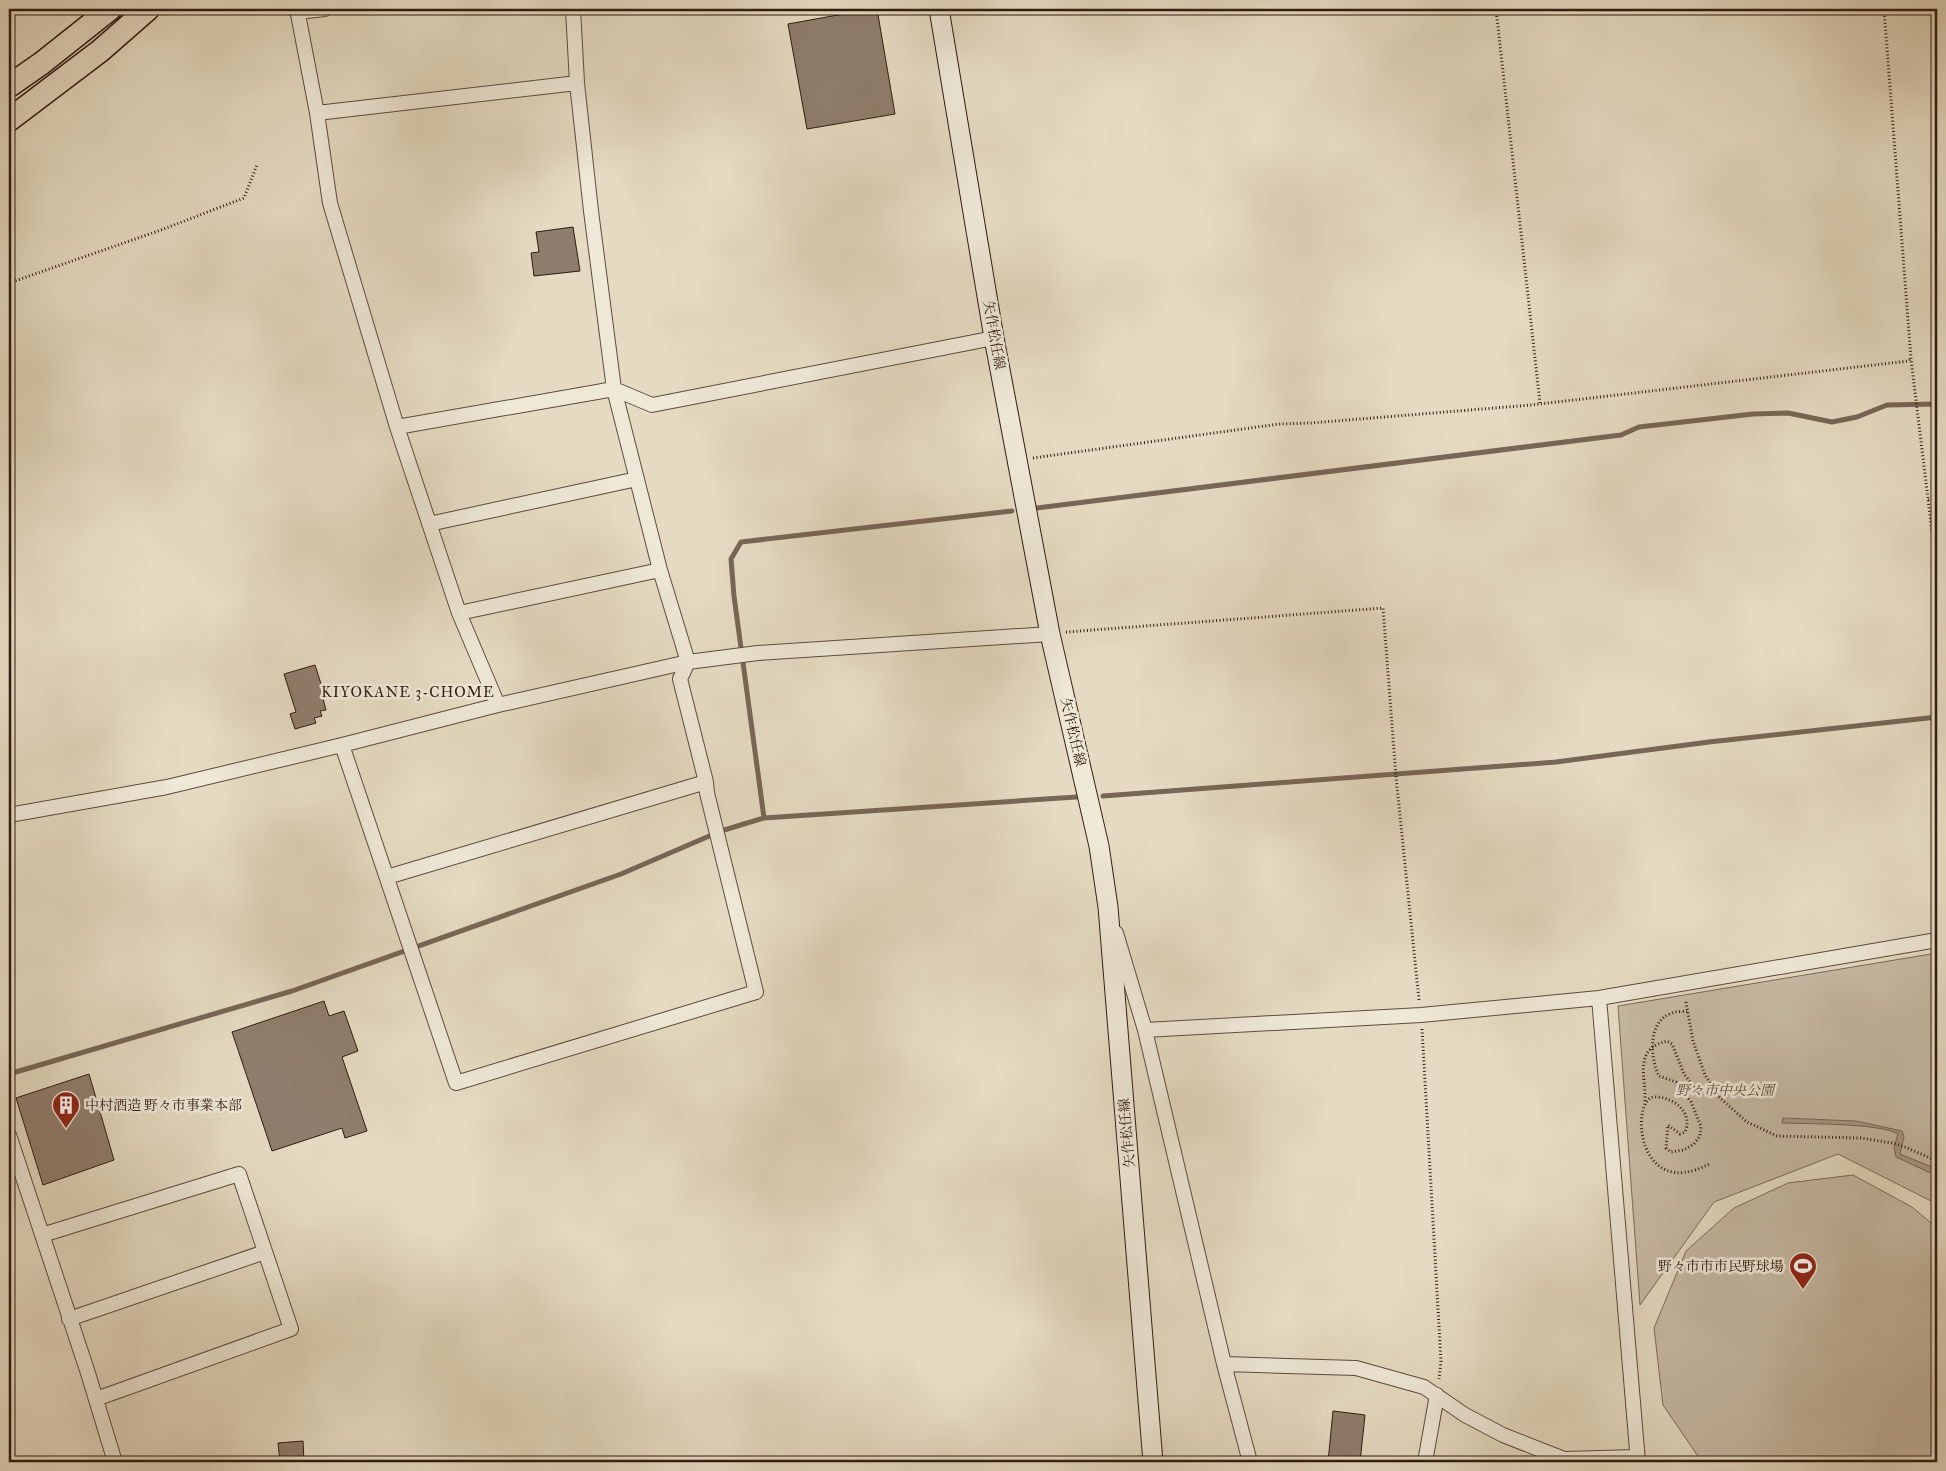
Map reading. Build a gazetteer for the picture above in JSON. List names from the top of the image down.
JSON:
{
  "streets": {
    "main road": ["矢作松任線"]
  },
  "districts": ["KIYOKANE 3-CHOME"],
  "parks": ["野々市中央公園"],
  "places": {
    "building": ["中村酒造 野々市事業本部"],
    "sports": ["野々市市市民野球場"]
  }
}
